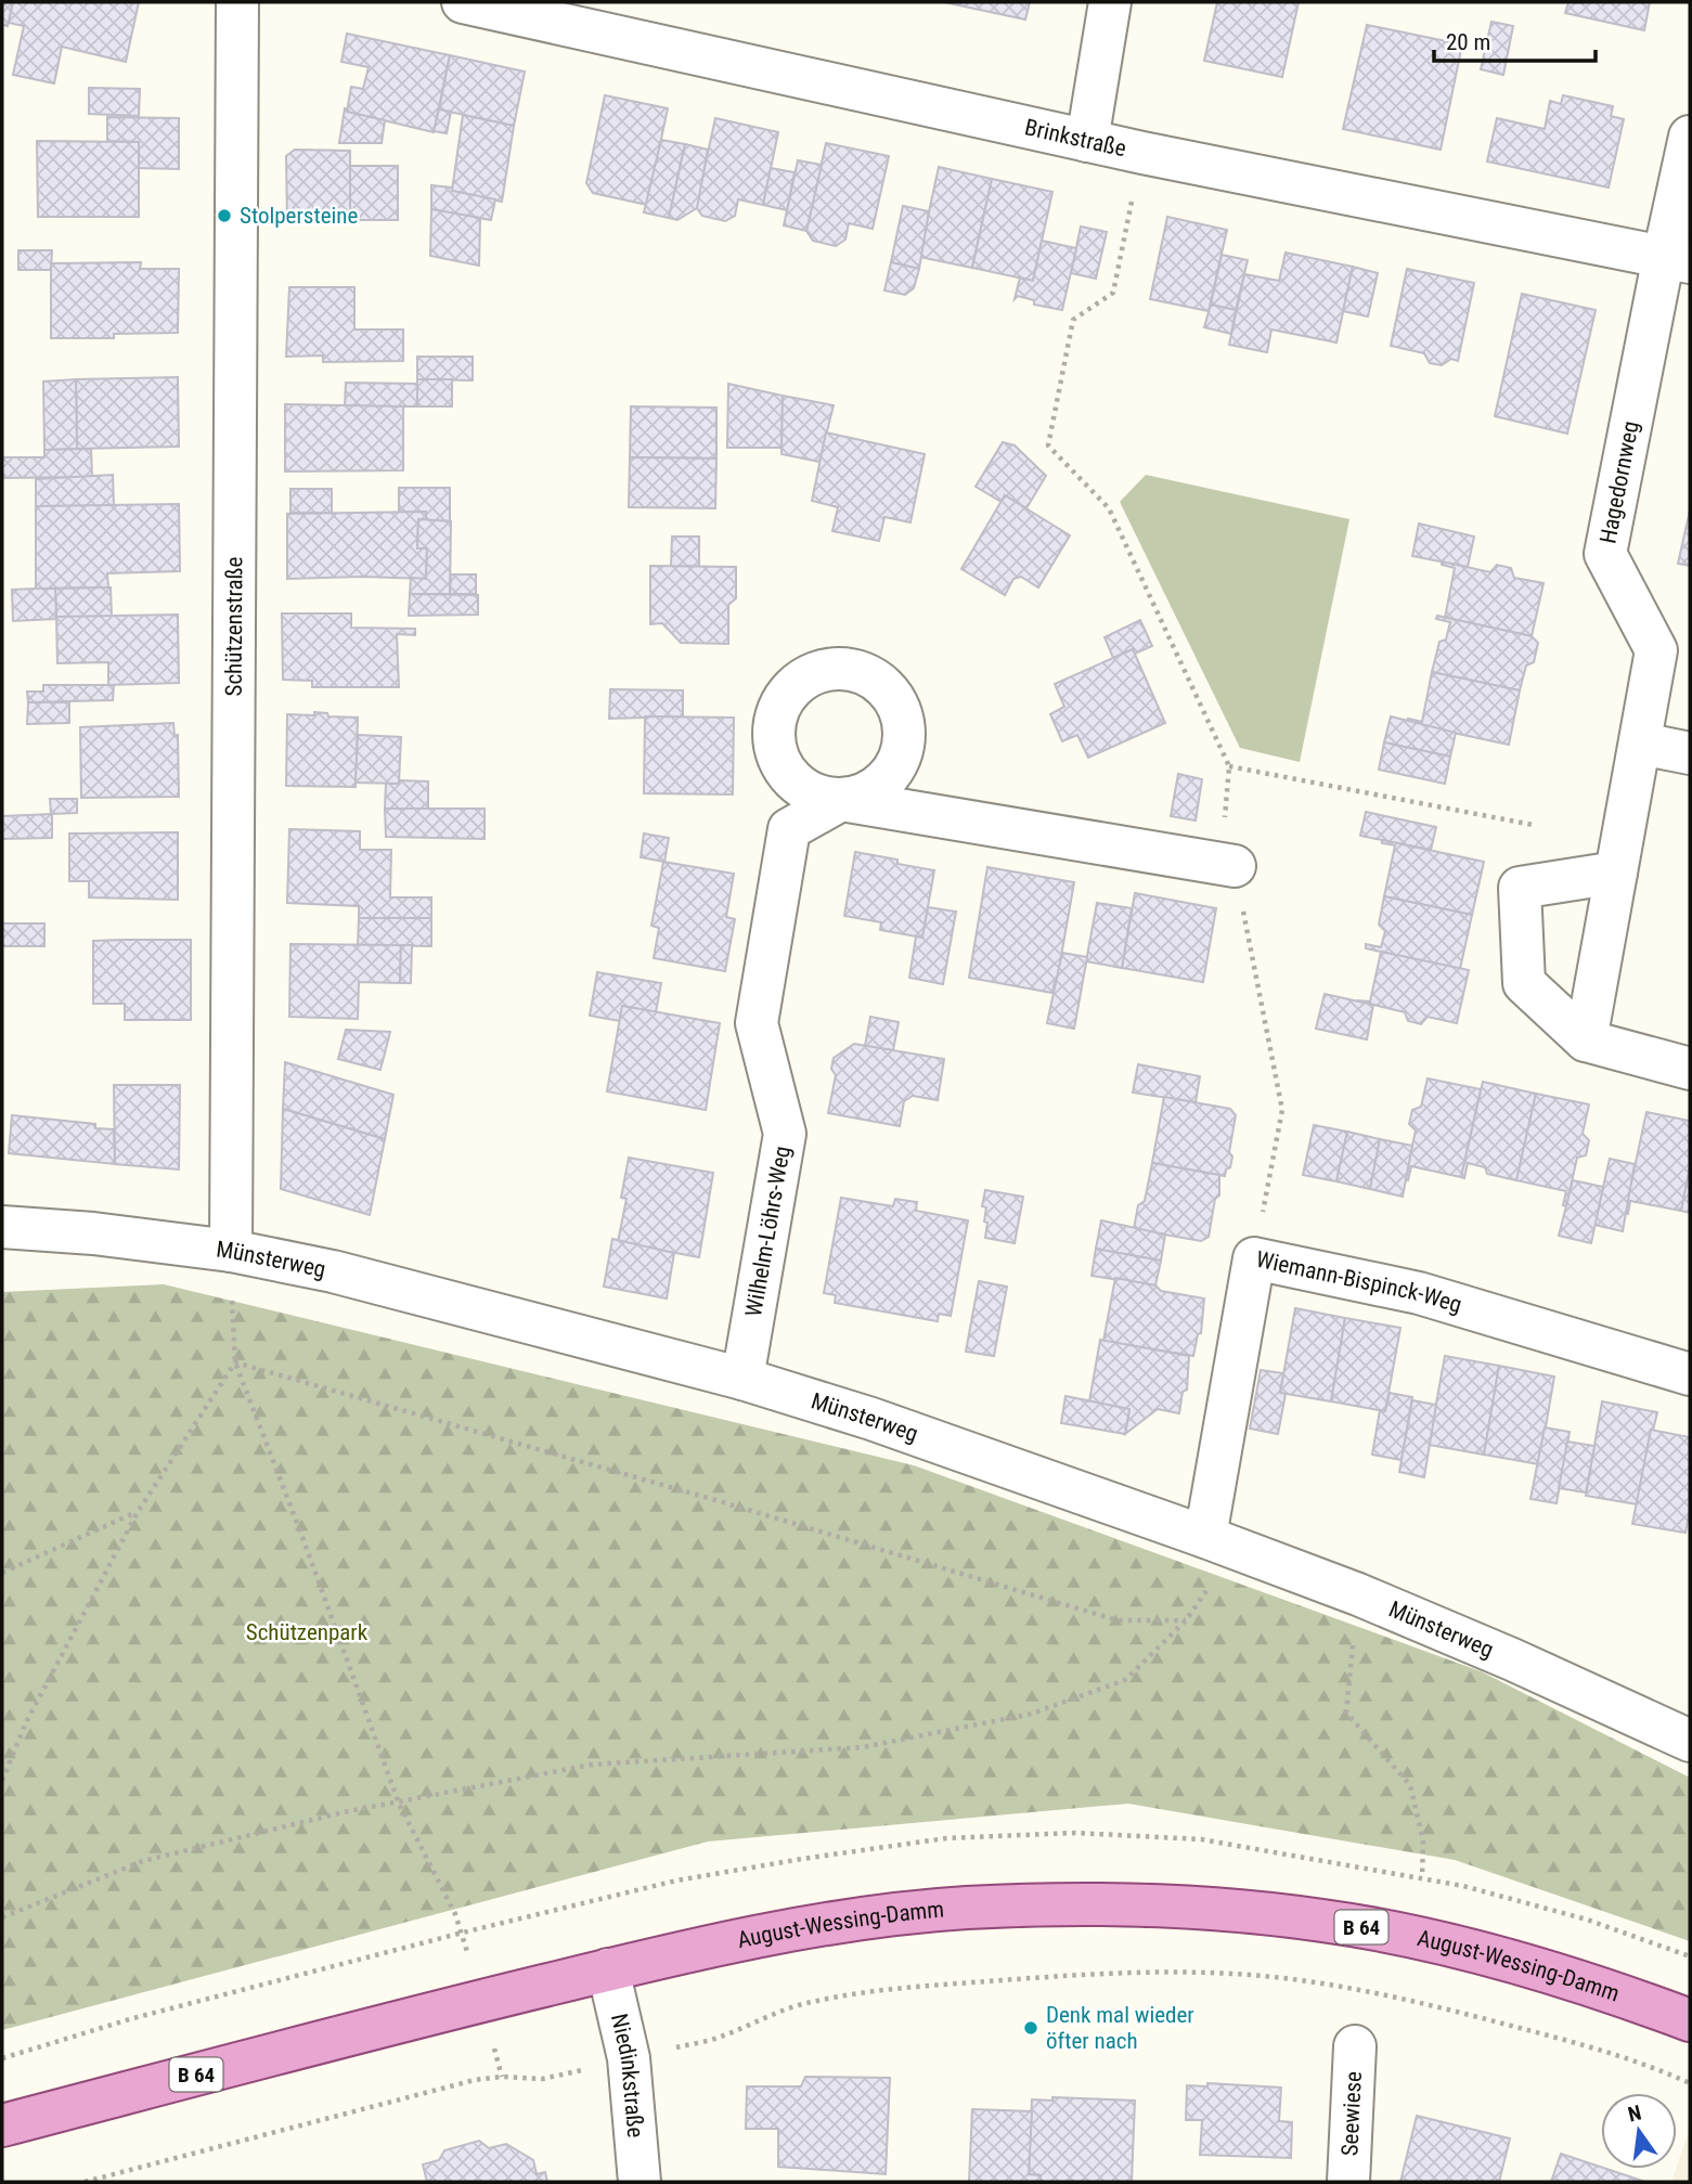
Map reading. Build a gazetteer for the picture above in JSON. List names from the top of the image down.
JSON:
{
  "streets": {
    "main road": ["August-Wessing-Damm", "B 64"],
    "street": [
      "Brinkstraße",
      "Hagedornweg",
      "Schützenstraße",
      "Wilhelm-Löhrs-Weg",
      "Münsterweg",
      "Wiemann-Bispinck-Weg",
      "Niedinkstraße",
      "Seewiese"
    ]
  },
  "crossings": [
    ["Brinkstraße", "Hagedornweg"],
    ["Schützenstraße", "Münsterweg"],
    ["Wilhelm-Löhrs-Weg", "Münsterweg"],
    ["Münsterweg", "Wiemann-Bispinck-Weg"],
    ["August-Wessing-Damm", "Niedinkstraße"]
  ],
  "parks": ["Schützenpark"],
  "places": ["Stolpersteine", "Denk mal wieder öfter nach"],
  "scale_bar": "20 m",
  "north": "top"
}
